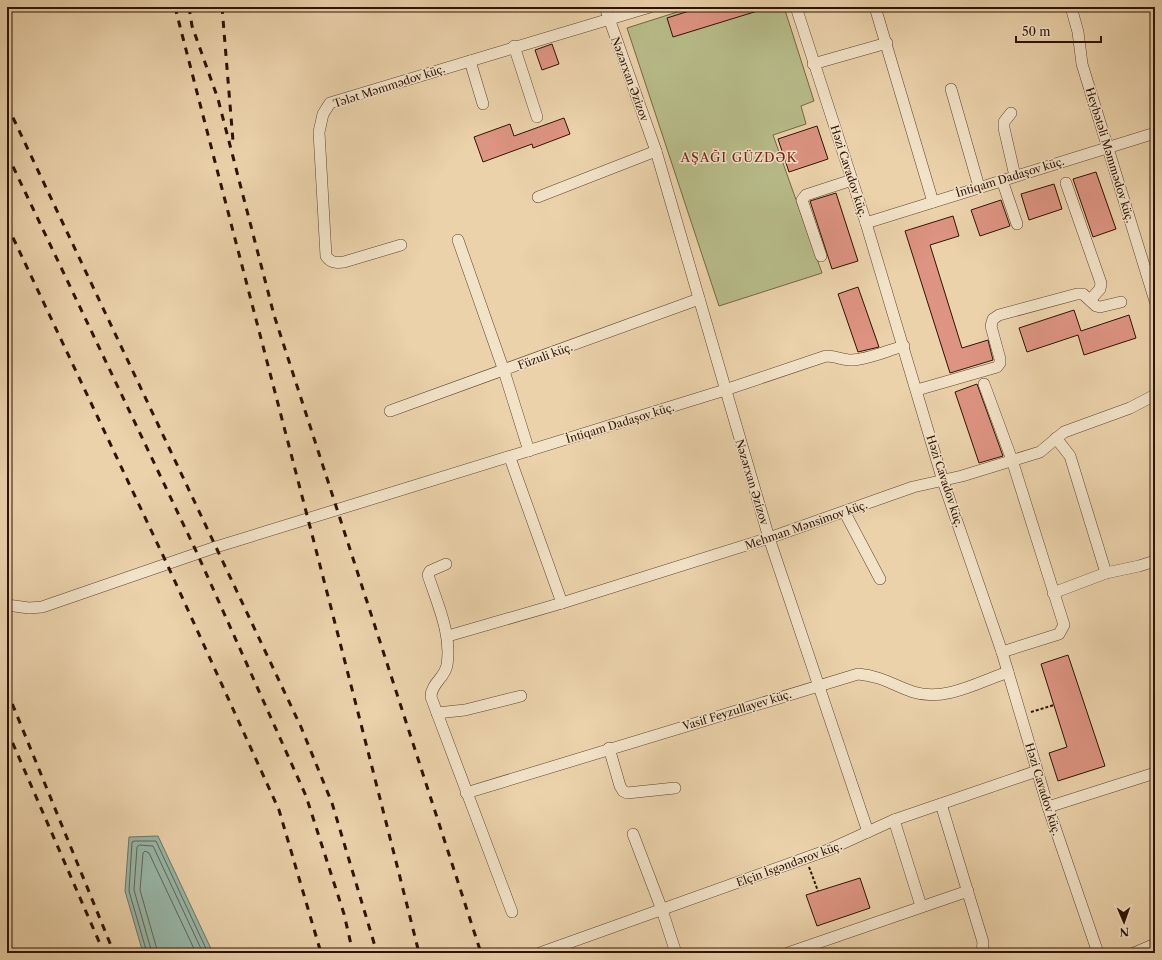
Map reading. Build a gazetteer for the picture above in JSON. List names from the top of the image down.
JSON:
{
  "streets": {
    "street": [
      "Nəzərxan Əzizov",
      "Tələt Məmmədov küç.",
      "Heybətəli Məmmədov küç.",
      "Həzi Cavadov küç.",
      "İntiqam Dadaşov küç.",
      "Füzuli küç.",
      "Mehman Mənsimov küç.",
      "Vasif Feyzullayev küç.",
      "Elçin İsgəndərov küç."
    ]
  },
  "crossings": [
    ["Nəzərxan Əzizov", "Tələt Məmmədov küç."],
    ["Nəzərxan Əzizov", "İntiqam Dadaşov küç."],
    ["Nəzərxan Əzizov", "Füzuli küç."],
    ["Nəzərxan Əzizov", "Mehman Mənsimov küç."],
    ["Nəzərxan Əzizov", "Vasif Feyzullayev küç."],
    ["Nəzərxan Əzizov", "Elçin İsgəndərov küç."],
    ["Heybətəli Məmmədov küç.", "İntiqam Dadaşov küç."],
    ["Həzi Cavadov küç.", "İntiqam Dadaşov küç."],
    ["Həzi Cavadov küç.", "Mehman Mənsimov küç."],
    ["Həzi Cavadov küç.", "Vasif Feyzullayev küç."],
    ["Həzi Cavadov küç.", "Elçin İsgəndərov küç."]
  ],
  "districts": ["AŞAĞI GÜZDƏK"],
  "scale_bar": "50 m",
  "north": "bottom"
}
